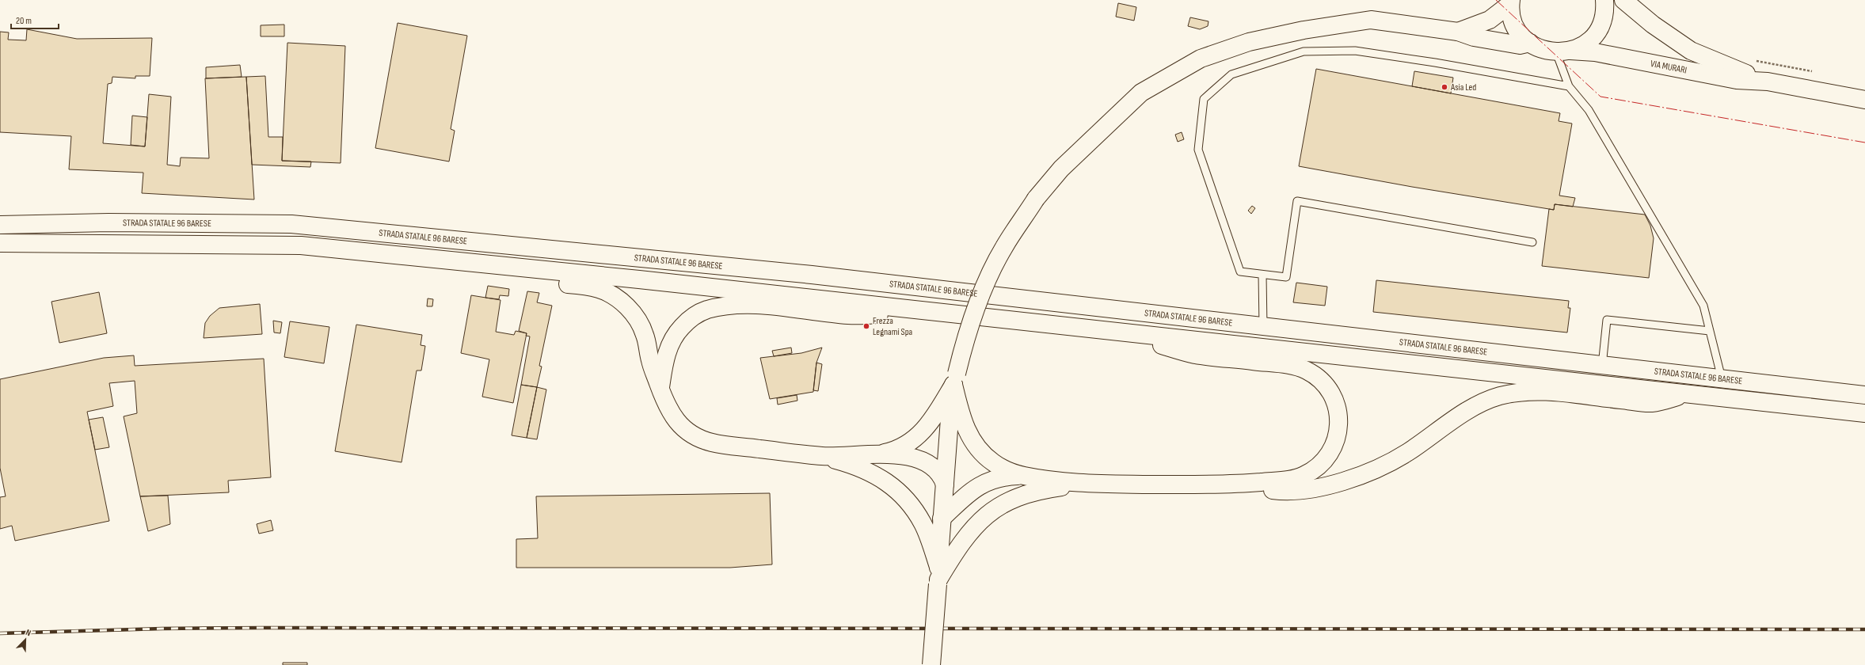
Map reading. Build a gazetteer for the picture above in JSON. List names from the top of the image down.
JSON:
{
  "streets": {
    "main road": ["VIA MURARI", "STRADA STATALE 96 BARESE"]
  },
  "places": ["Asia Led", "Frezza Legnami Spa"],
  "scale_bar": "20 m",
  "north": "top right"
}
